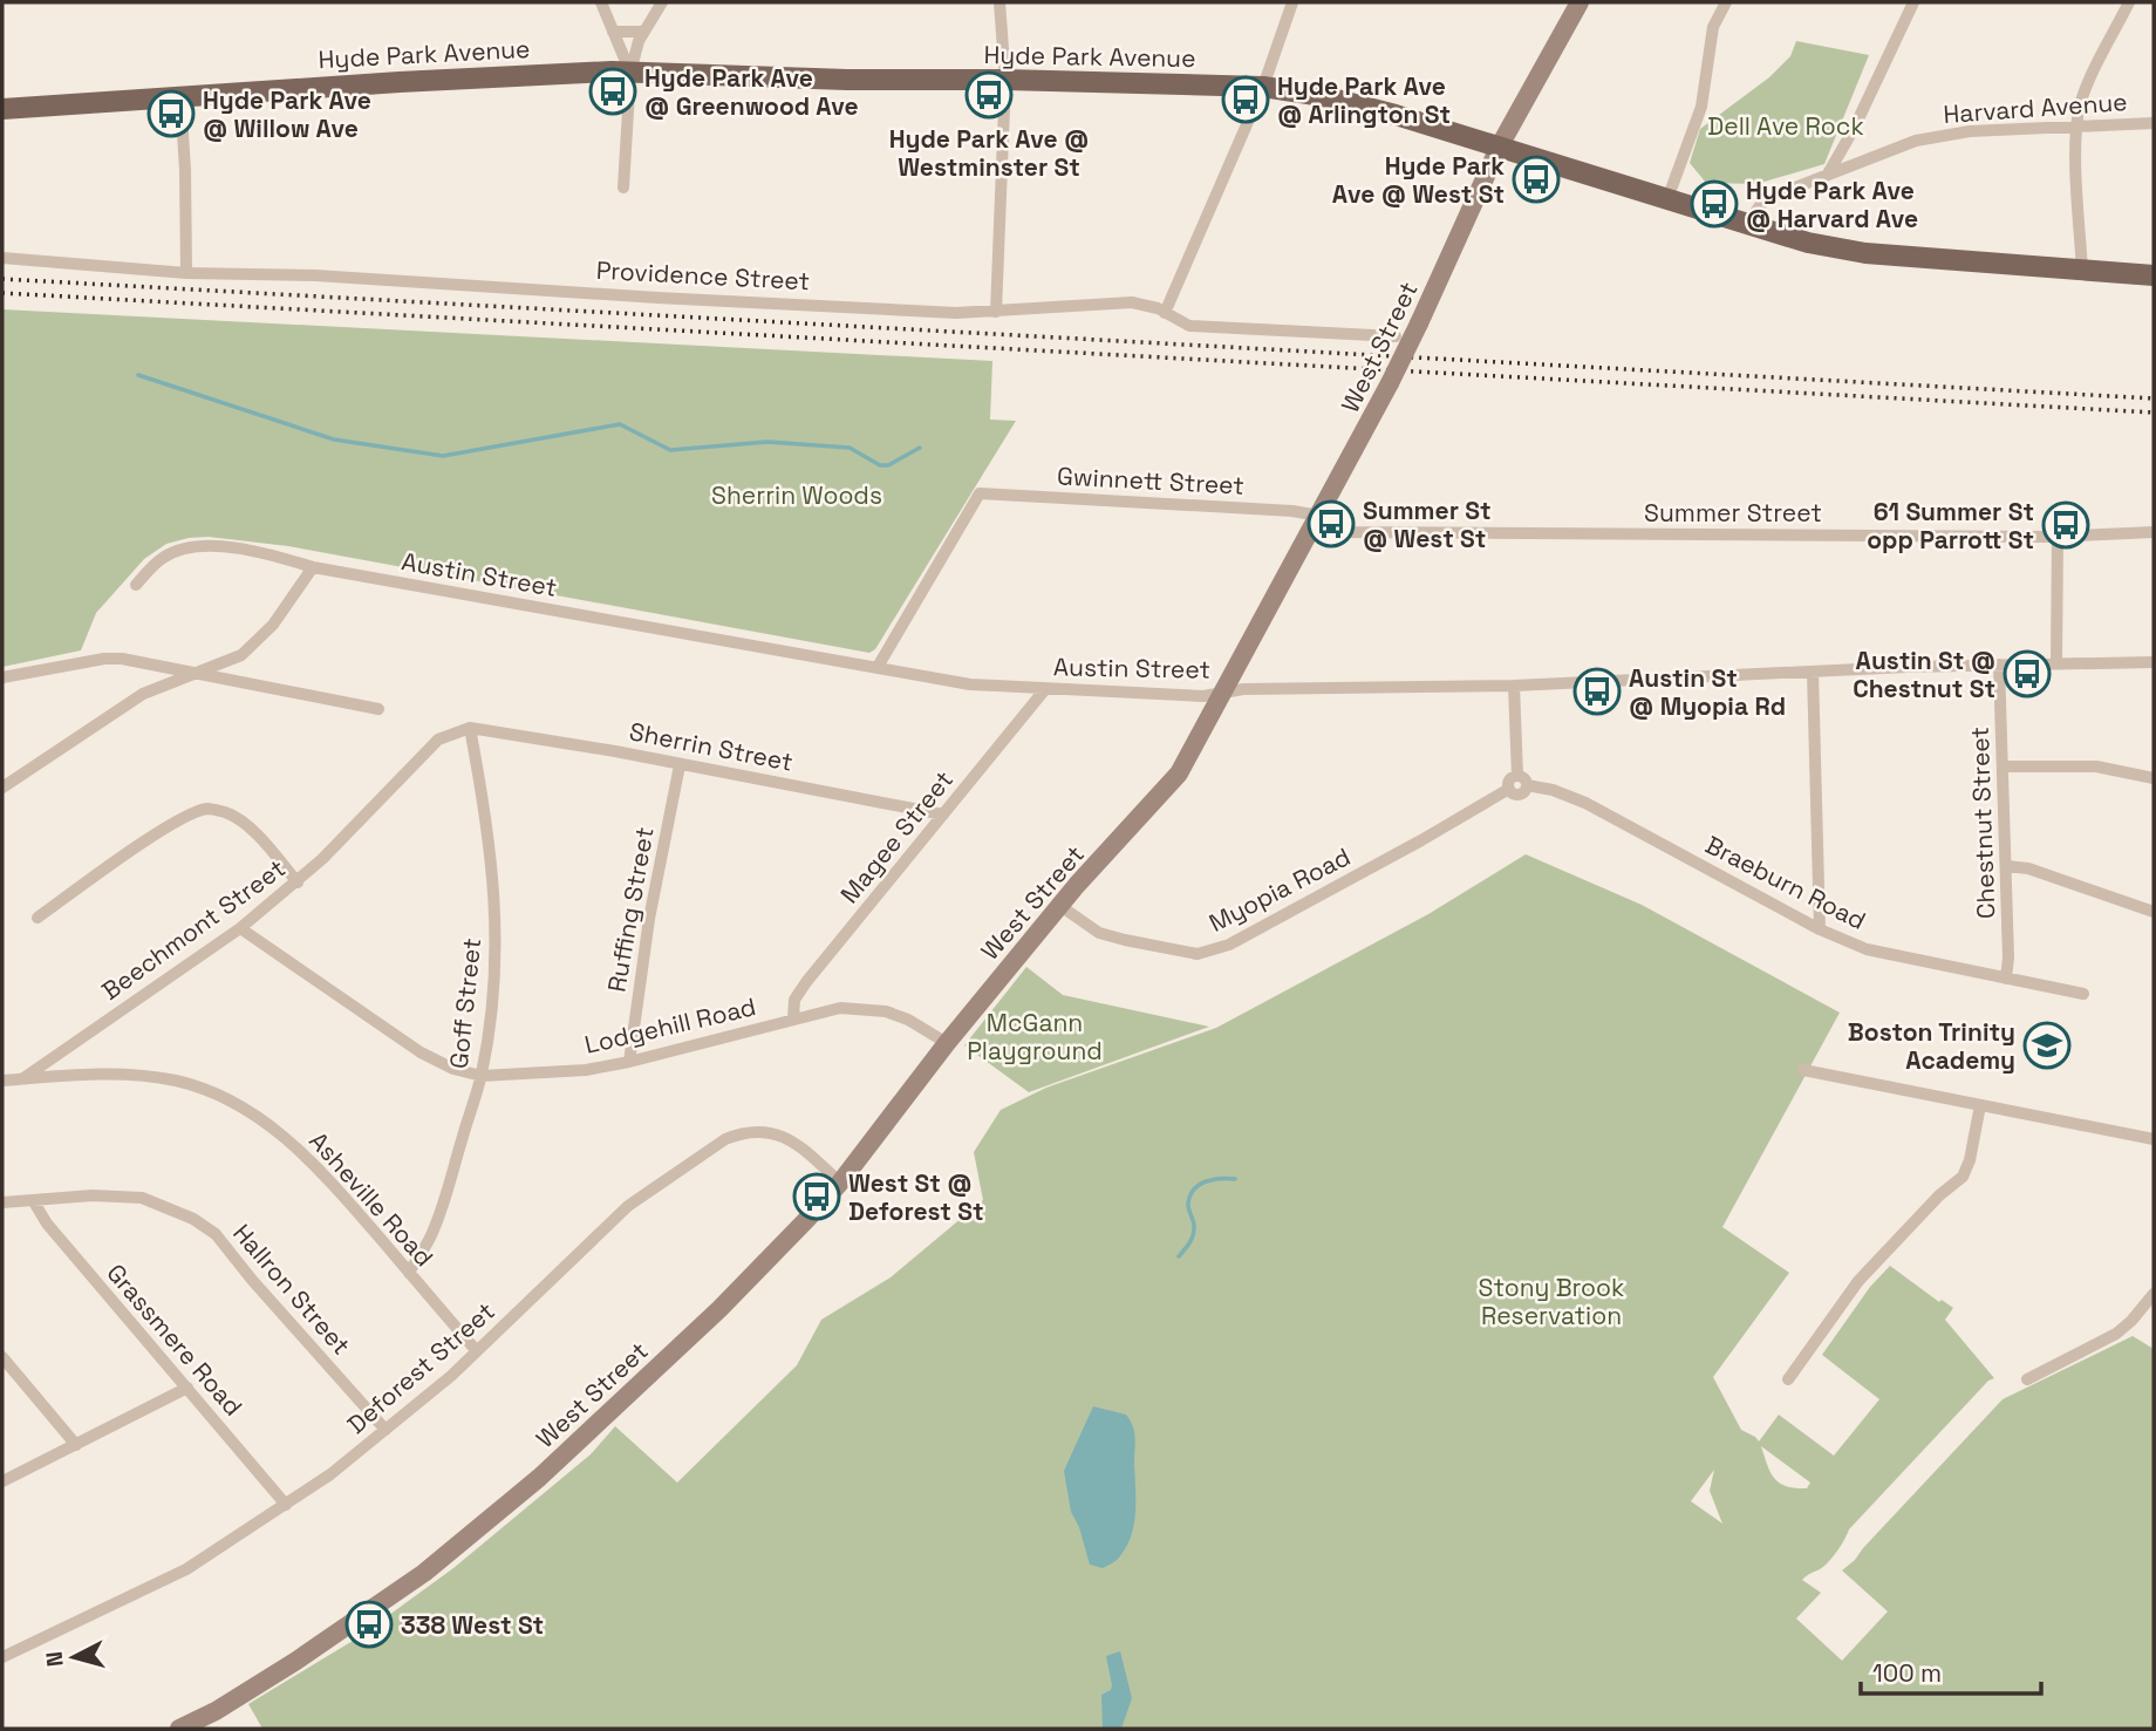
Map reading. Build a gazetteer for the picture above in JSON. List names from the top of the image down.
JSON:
{
  "streets": {
    "main road": ["Hyde Park Avenue"],
    "street": [
      "Harvard Avenue",
      "Providence Street",
      "West Street",
      "Gwinnett Street",
      "Summer Street",
      "Austin Street",
      "Sherrin Street",
      "Chestnut Street",
      "Magee Street",
      "Braeburn Road",
      "Myopia Road",
      "Ruffing Street",
      "Beechmont Street",
      "Goff Street",
      "Lodgehill Road",
      "Asheville Road",
      "Hallron Street",
      "Grassmere Road",
      "Deforest Street"
    ]
  },
  "crossings": [
    ["Hyde Park Avenue", "Harvard Avenue"],
    ["Hyde Park Avenue", "West Street"],
    ["West Street", "Gwinnett Street"],
    ["West Street", "Summer Street"],
    ["West Street", "Austin Street"],
    ["West Street", "Myopia Road"],
    ["West Street", "Lodgehill Road"],
    ["West Street", "Deforest Street"],
    ["Gwinnett Street", "Summer Street"],
    ["Gwinnett Street", "Austin Street"],
    ["Austin Street", "Chestnut Street"],
    ["Austin Street", "Magee Street"],
    ["Sherrin Street", "Magee Street"],
    ["Sherrin Street", "Ruffing Street"],
    ["Sherrin Street", "Beechmont Street"],
    ["Sherrin Street", "Goff Street"],
    ["Chestnut Street", "Braeburn Road"],
    ["Magee Street", "Lodgehill Road"],
    ["Braeburn Road", "Myopia Road"],
    ["Ruffing Street", "Lodgehill Road"],
    ["Beechmont Street", "Goff Street"],
    ["Beechmont Street", "Lodgehill Road"],
    ["Beechmont Street", "Asheville Road"],
    ["Goff Street", "Lodgehill Road"],
    ["Goff Street", "Asheville Road"],
    ["Asheville Road", "Deforest Street"],
    ["Hallron Street", "Grassmere Road"],
    ["Hallron Street", "Deforest Street"],
    ["Grassmere Road", "Deforest Street"]
  ],
  "parks": [
    "Dell Ave Rock",
    "Sherrin Woods",
    "McGann Playground",
    "Stony Brook Reservation"
  ],
  "places": {
    "bus stop": [
      "Hyde Park Ave @ Greenwood Ave",
      "Hyde Park Ave @ Westminster St",
      "Hyde Park Ave @ Arlington St",
      "Hyde Park Ave @ Willow Ave",
      "Hyde Park Ave @ West St",
      "Hyde Park Ave @ Harvard Ave",
      "Summer St @ West St",
      "61 Summer St opp Parrott St",
      "Austin St @ Chestnut St",
      "Austin St @ Myopia Rd",
      "West St @ Deforest St",
      "338 West St"
    ],
    "school or university": ["Boston Trinity Academy"]
  },
  "scale_bar": "100 m",
  "north": "left"
}
